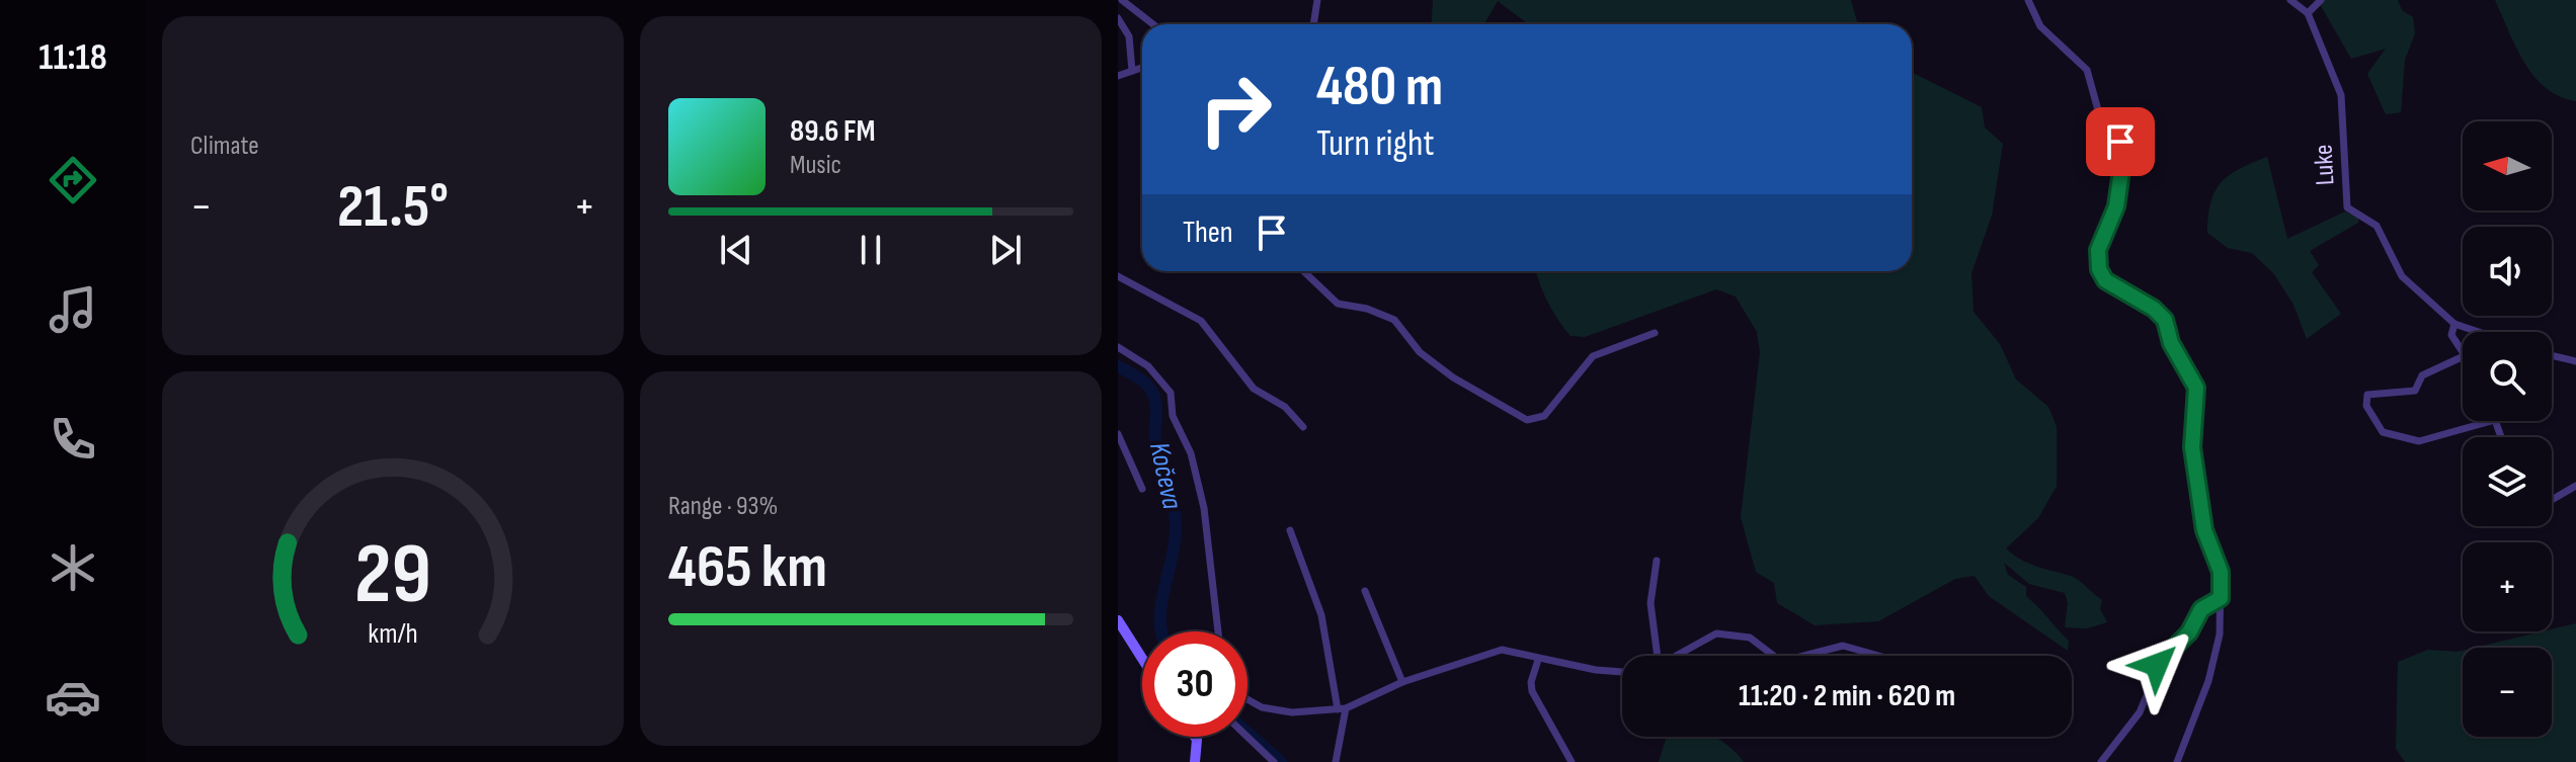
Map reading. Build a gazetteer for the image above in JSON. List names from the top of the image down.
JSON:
{
  "streets": {
    "street": ["Luke"]
  },
  "water": ["Kočeva"],
  "north": "left",
  "page": {
    "tabs": "11:18",
    "tile": [
      "Climate",
      ["Range · 93%", "465 km"]
    ],
    "turn": ["480 m", "Turn right"],
    "song": ["89.6 FM", "Music"],
    "map_buttons": ["+", "−"],
    "heat": ["−", "21.5°", "+"],
    "then": "Then",
    "limit": "30",
    "trip": "11:20 · 2 min · 620 m",
    "gauge": ["29", "km/h"]
  }
}
